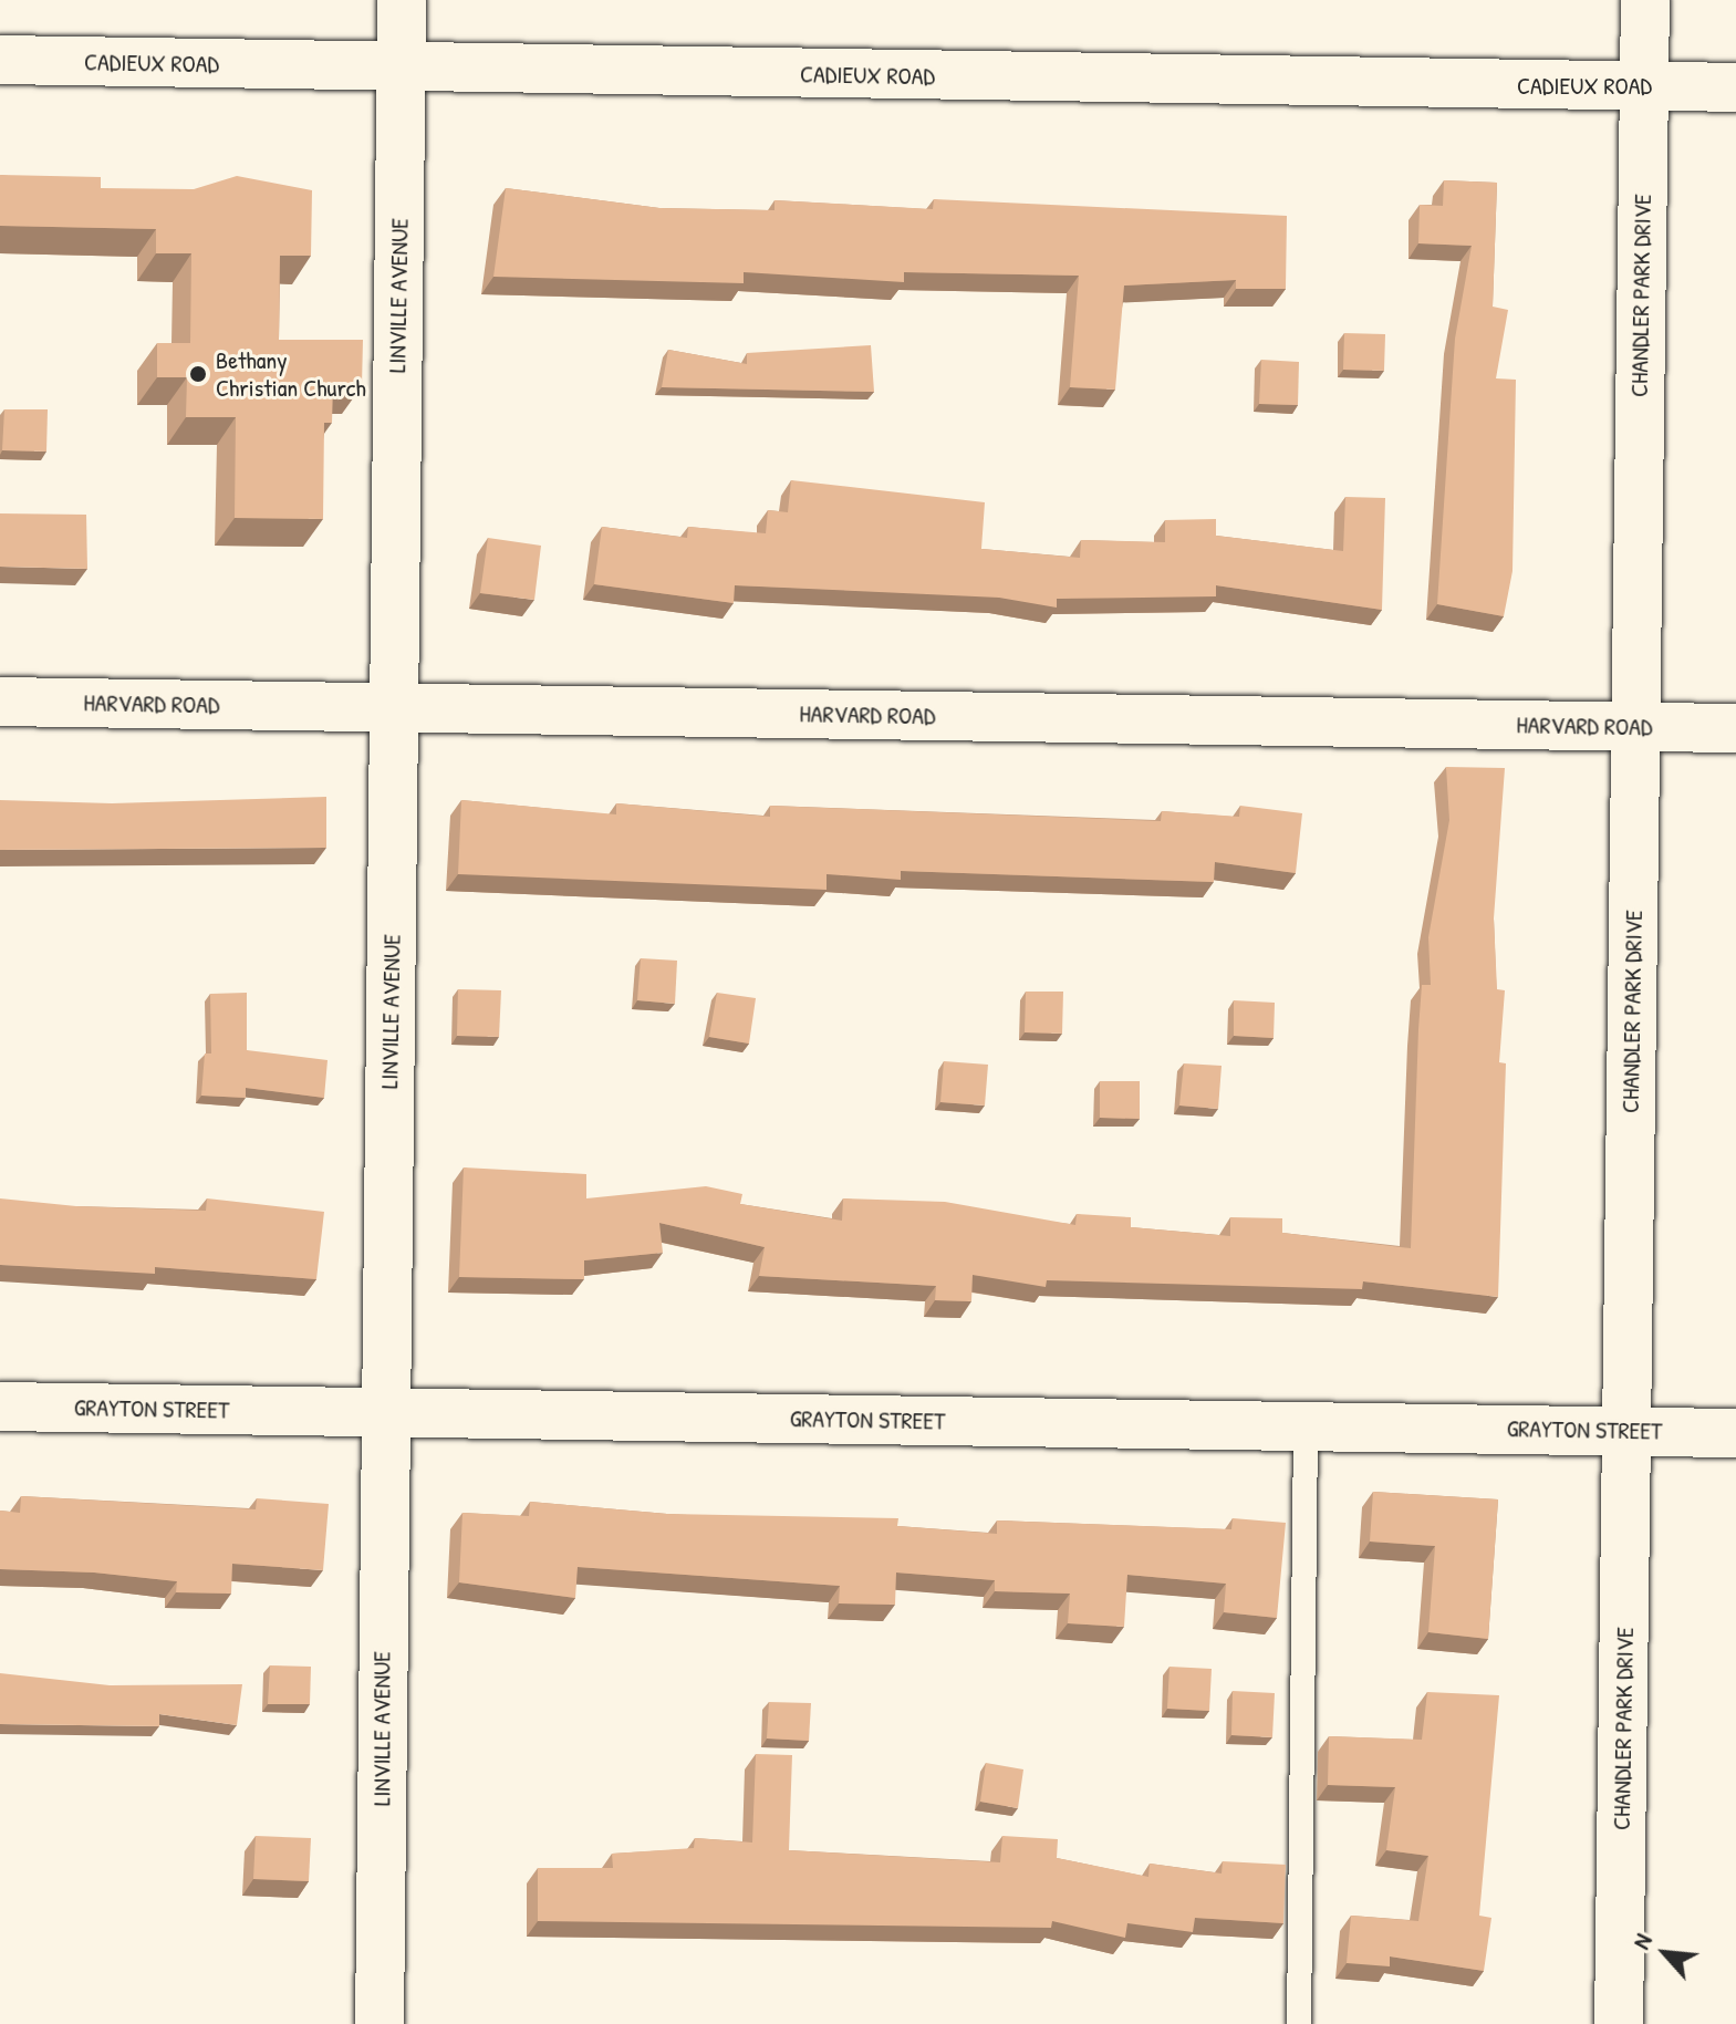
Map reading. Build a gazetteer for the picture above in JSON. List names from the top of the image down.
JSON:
{
  "streets": {
    "street": [
      "CADIEUX ROAD",
      "LINVILLE AVENUE",
      "CHANDLER PARK DRIVE",
      "HARVARD ROAD",
      "GRAYTON STREET"
    ]
  },
  "crossings": [
    ["CADIEUX ROAD", "LINVILLE AVENUE"],
    ["CADIEUX ROAD", "CHANDLER PARK DRIVE"],
    ["LINVILLE AVENUE", "HARVARD ROAD"],
    ["LINVILLE AVENUE", "GRAYTON STREET"],
    ["CHANDLER PARK DRIVE", "HARVARD ROAD"],
    ["CHANDLER PARK DRIVE", "GRAYTON STREET"]
  ],
  "places": ["Bethany Christian Church"],
  "north": "top left"
}
